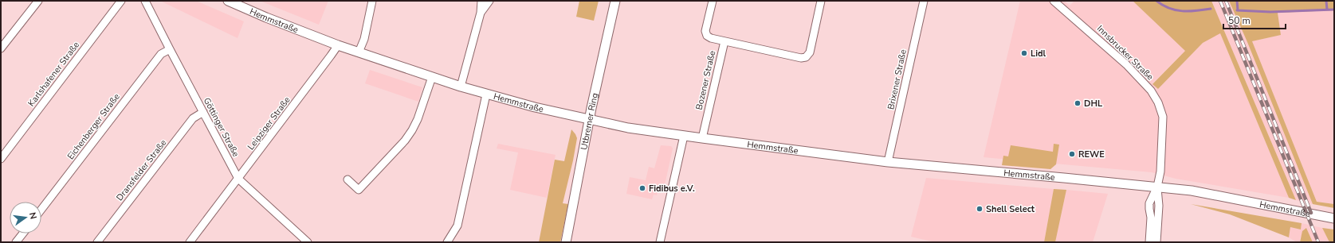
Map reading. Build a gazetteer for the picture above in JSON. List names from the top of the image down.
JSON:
{
  "streets": {
    "street": [
      "Hemmstraße",
      "Innsbrucker Straße",
      "Karlshafener Straße",
      "Brixener Straße",
      "Bozener Straße",
      "Utbremer Ring",
      "Leipziger Straße",
      "Eichenberger Straße",
      "Göttinger Straße",
      "Dransfelder Straße"
    ]
  },
  "crossings": [
    ["Hemmstraße", "Innsbrucker Straße"],
    ["Hemmstraße", "Brixener Straße"],
    ["Hemmstraße", "Bozener Straße"],
    ["Hemmstraße", "Utbremer Ring"],
    ["Hemmstraße", "Leipziger Straße"],
    ["Leipziger Straße", "Göttinger Straße"],
    ["Eichenberger Straße", "Göttinger Straße"],
    ["Göttinger Straße", "Dransfelder Straße"]
  ],
  "places": [
    "Lidl",
    "DHL",
    "REWE",
    "Fidibus e.V.",
    "Shell Select"
  ],
  "scale_bar": "50 m",
  "north": "right"
}
